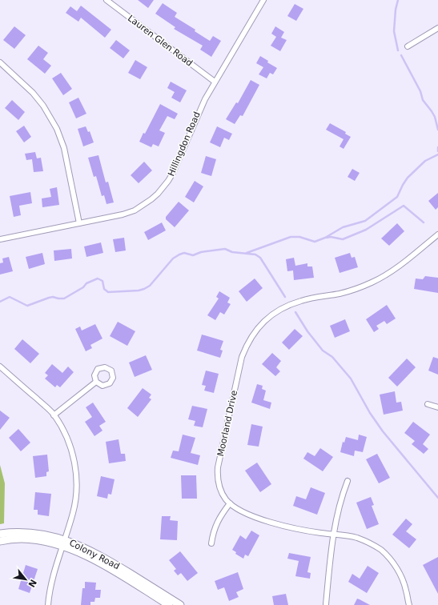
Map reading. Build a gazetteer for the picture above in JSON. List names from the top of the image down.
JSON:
{
  "streets": {
    "main road": ["Colony Road"],
    "street": ["Lauren Glen Road", "Hillingdon Road", "Moorland Drive"]
  },
  "crossings": [
    ["Lauren Glen Road", "Hillingdon Road"]
  ],
  "north": "bottom right"
}
